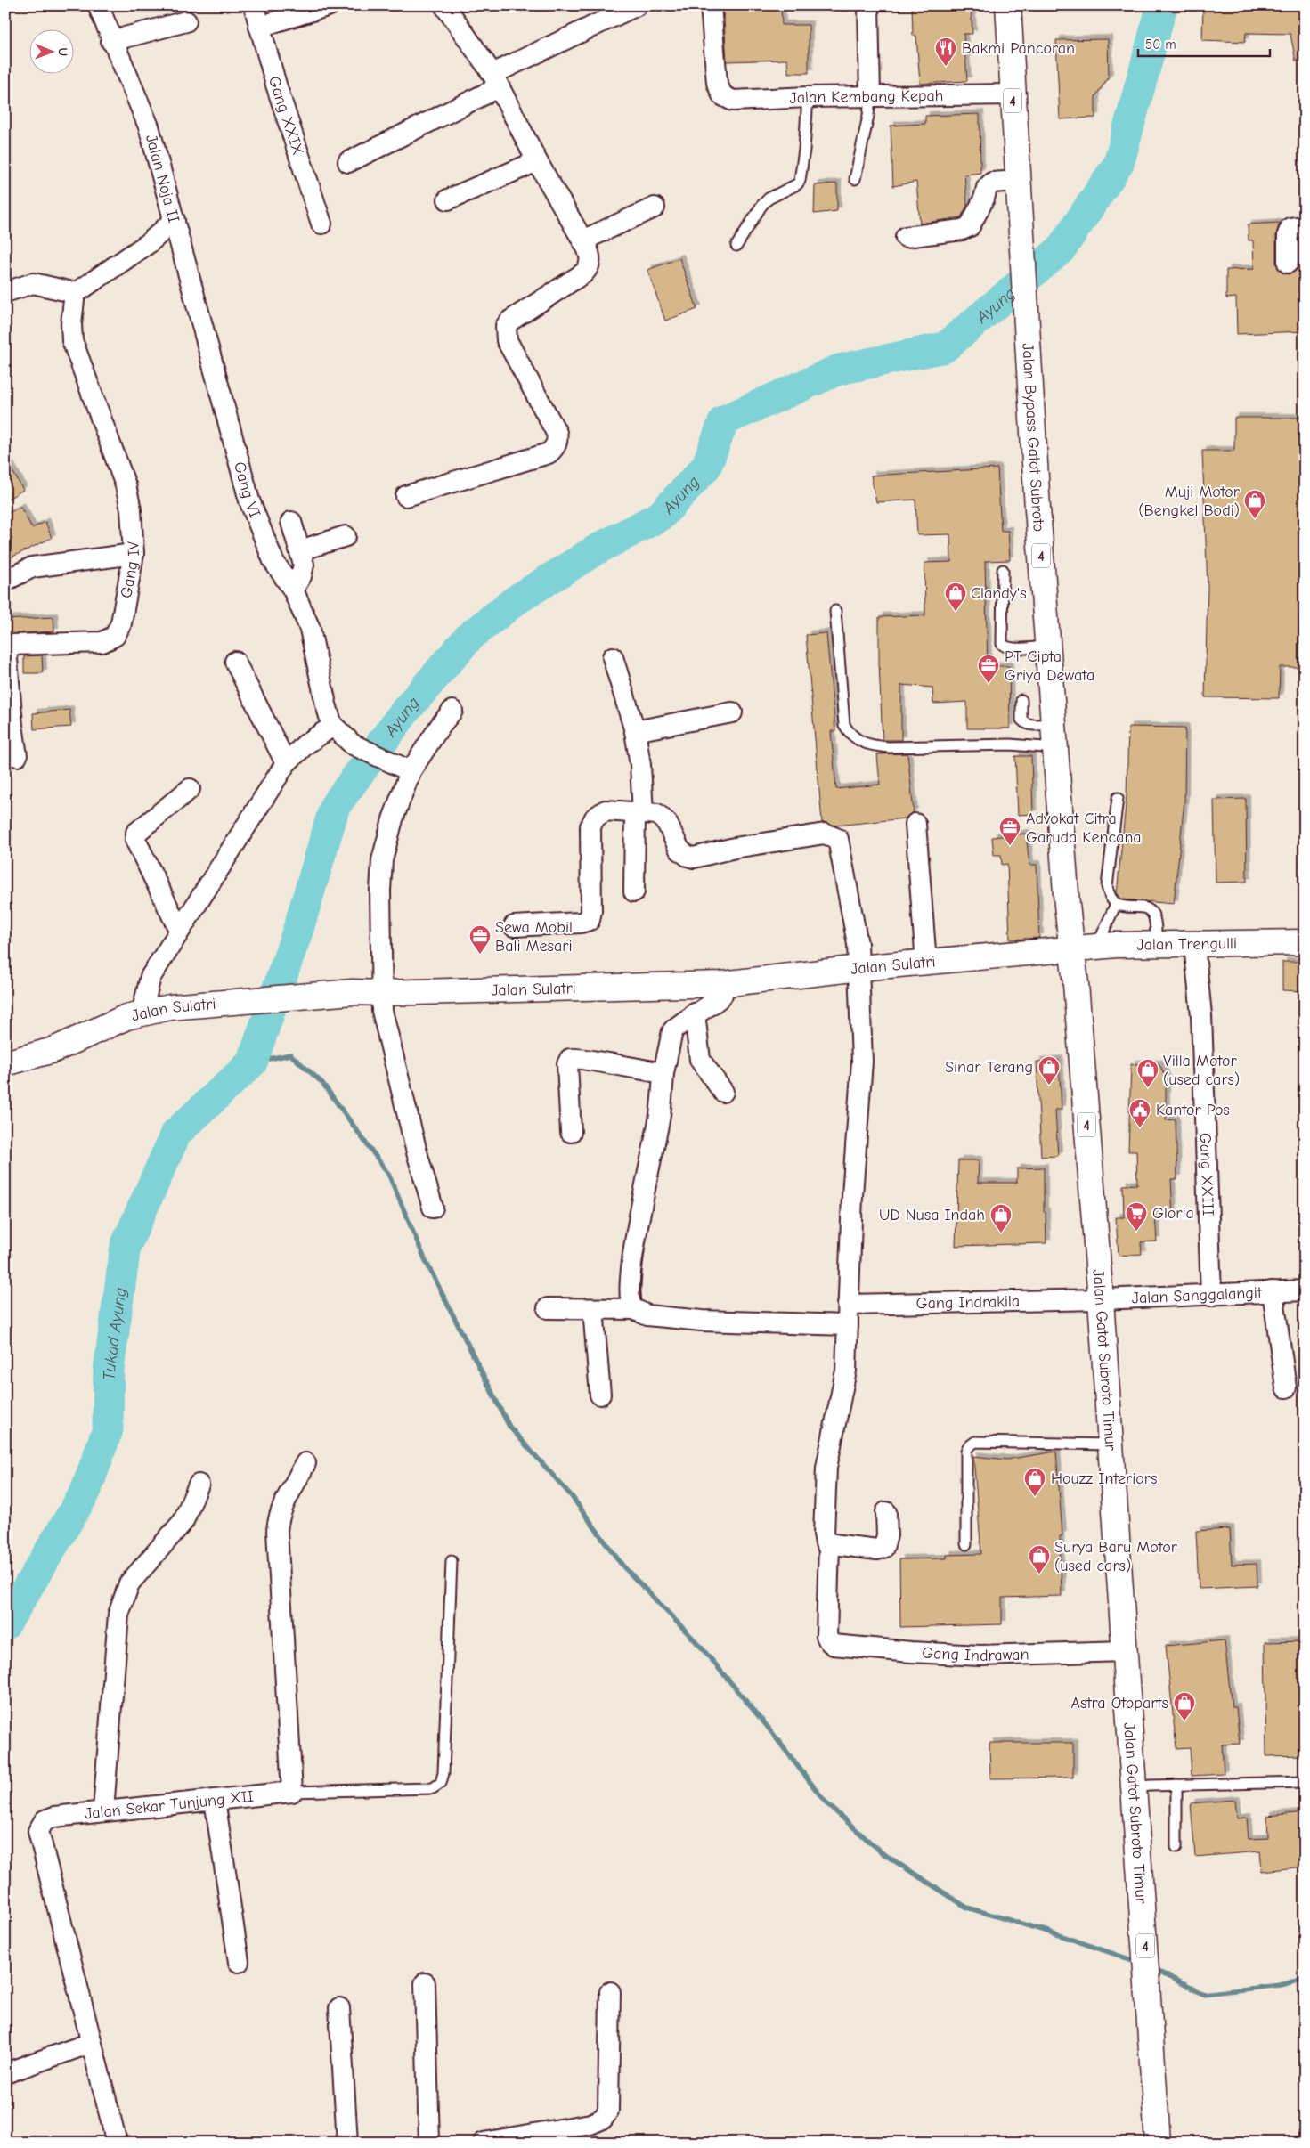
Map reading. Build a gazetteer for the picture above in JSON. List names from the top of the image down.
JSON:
{
  "streets": {
    "main road": [
      "4",
      "Jalan Bypass Gatot Subroto",
      "Jalan Trengulli",
      "Jalan Sulatri",
      "Jalan Gatot Subroto Timur"
    ],
    "street": [
      "Jalan Kembang Kepah",
      "Gang XXIX",
      "Jalan Noja II",
      "Gang VI",
      "Gang IV",
      "Gang XXIII",
      "Jalan Sanggalangit",
      "Gang Indrakila",
      "Gang Indrawan",
      "Jalan Sekar Tunjung XII"
    ]
  },
  "crossings": [
    ["Jalan Kembang Kepah", "Jalan Bypass Gatot Subroto"],
    ["Jalan Noja II", "Gang VI"],
    ["Jalan Noja II", "Gang IV"],
    ["Jalan Bypass Gatot Subroto", "Jalan Trengulli"],
    ["Jalan Bypass Gatot Subroto", "Jalan Sulatri"],
    ["Jalan Bypass Gatot Subroto", "Jalan Gatot Subroto Timur"],
    ["Jalan Trengulli", "Jalan Sulatri"],
    ["Jalan Trengulli", "Gang XXIII"],
    ["Jalan Trengulli", "Jalan Gatot Subroto Timur"],
    ["Jalan Sulatri", "Jalan Gatot Subroto Timur"],
    ["Gang XXIII", "Jalan Sanggalangit"],
    ["Jalan Sanggalangit", "Gang Indrakila"],
    ["Jalan Sanggalangit", "Jalan Gatot Subroto Timur"],
    ["Gang Indrakila", "Jalan Gatot Subroto Timur"],
    ["Jalan Gatot Subroto Timur", "Gang Indrawan"]
  ],
  "water": ["Ayung", "Tukad Ayung"],
  "places": {
    "restaurant": ["Bakmi Pancoran"],
    "shop": [
      "Muji Motor (Bengkel Bodi)",
      "Clandy's",
      "Sinar Terang",
      "Villa Motor (used cars)",
      "UD Nusa Indah",
      "Houzz Interiors",
      "Surya Baru Motor (used cars)",
      "Astra Otoparts"
    ],
    "office": ["PT Cipta Griya Dewata", "Advokat Citra Garuda Kencana", "Sewa Mobil Bali Mesari"],
    "public building": ["Kantor Pos"],
    "supermarket": ["Gloria"]
  },
  "scale_bar": "50 m",
  "north": "right"
}
